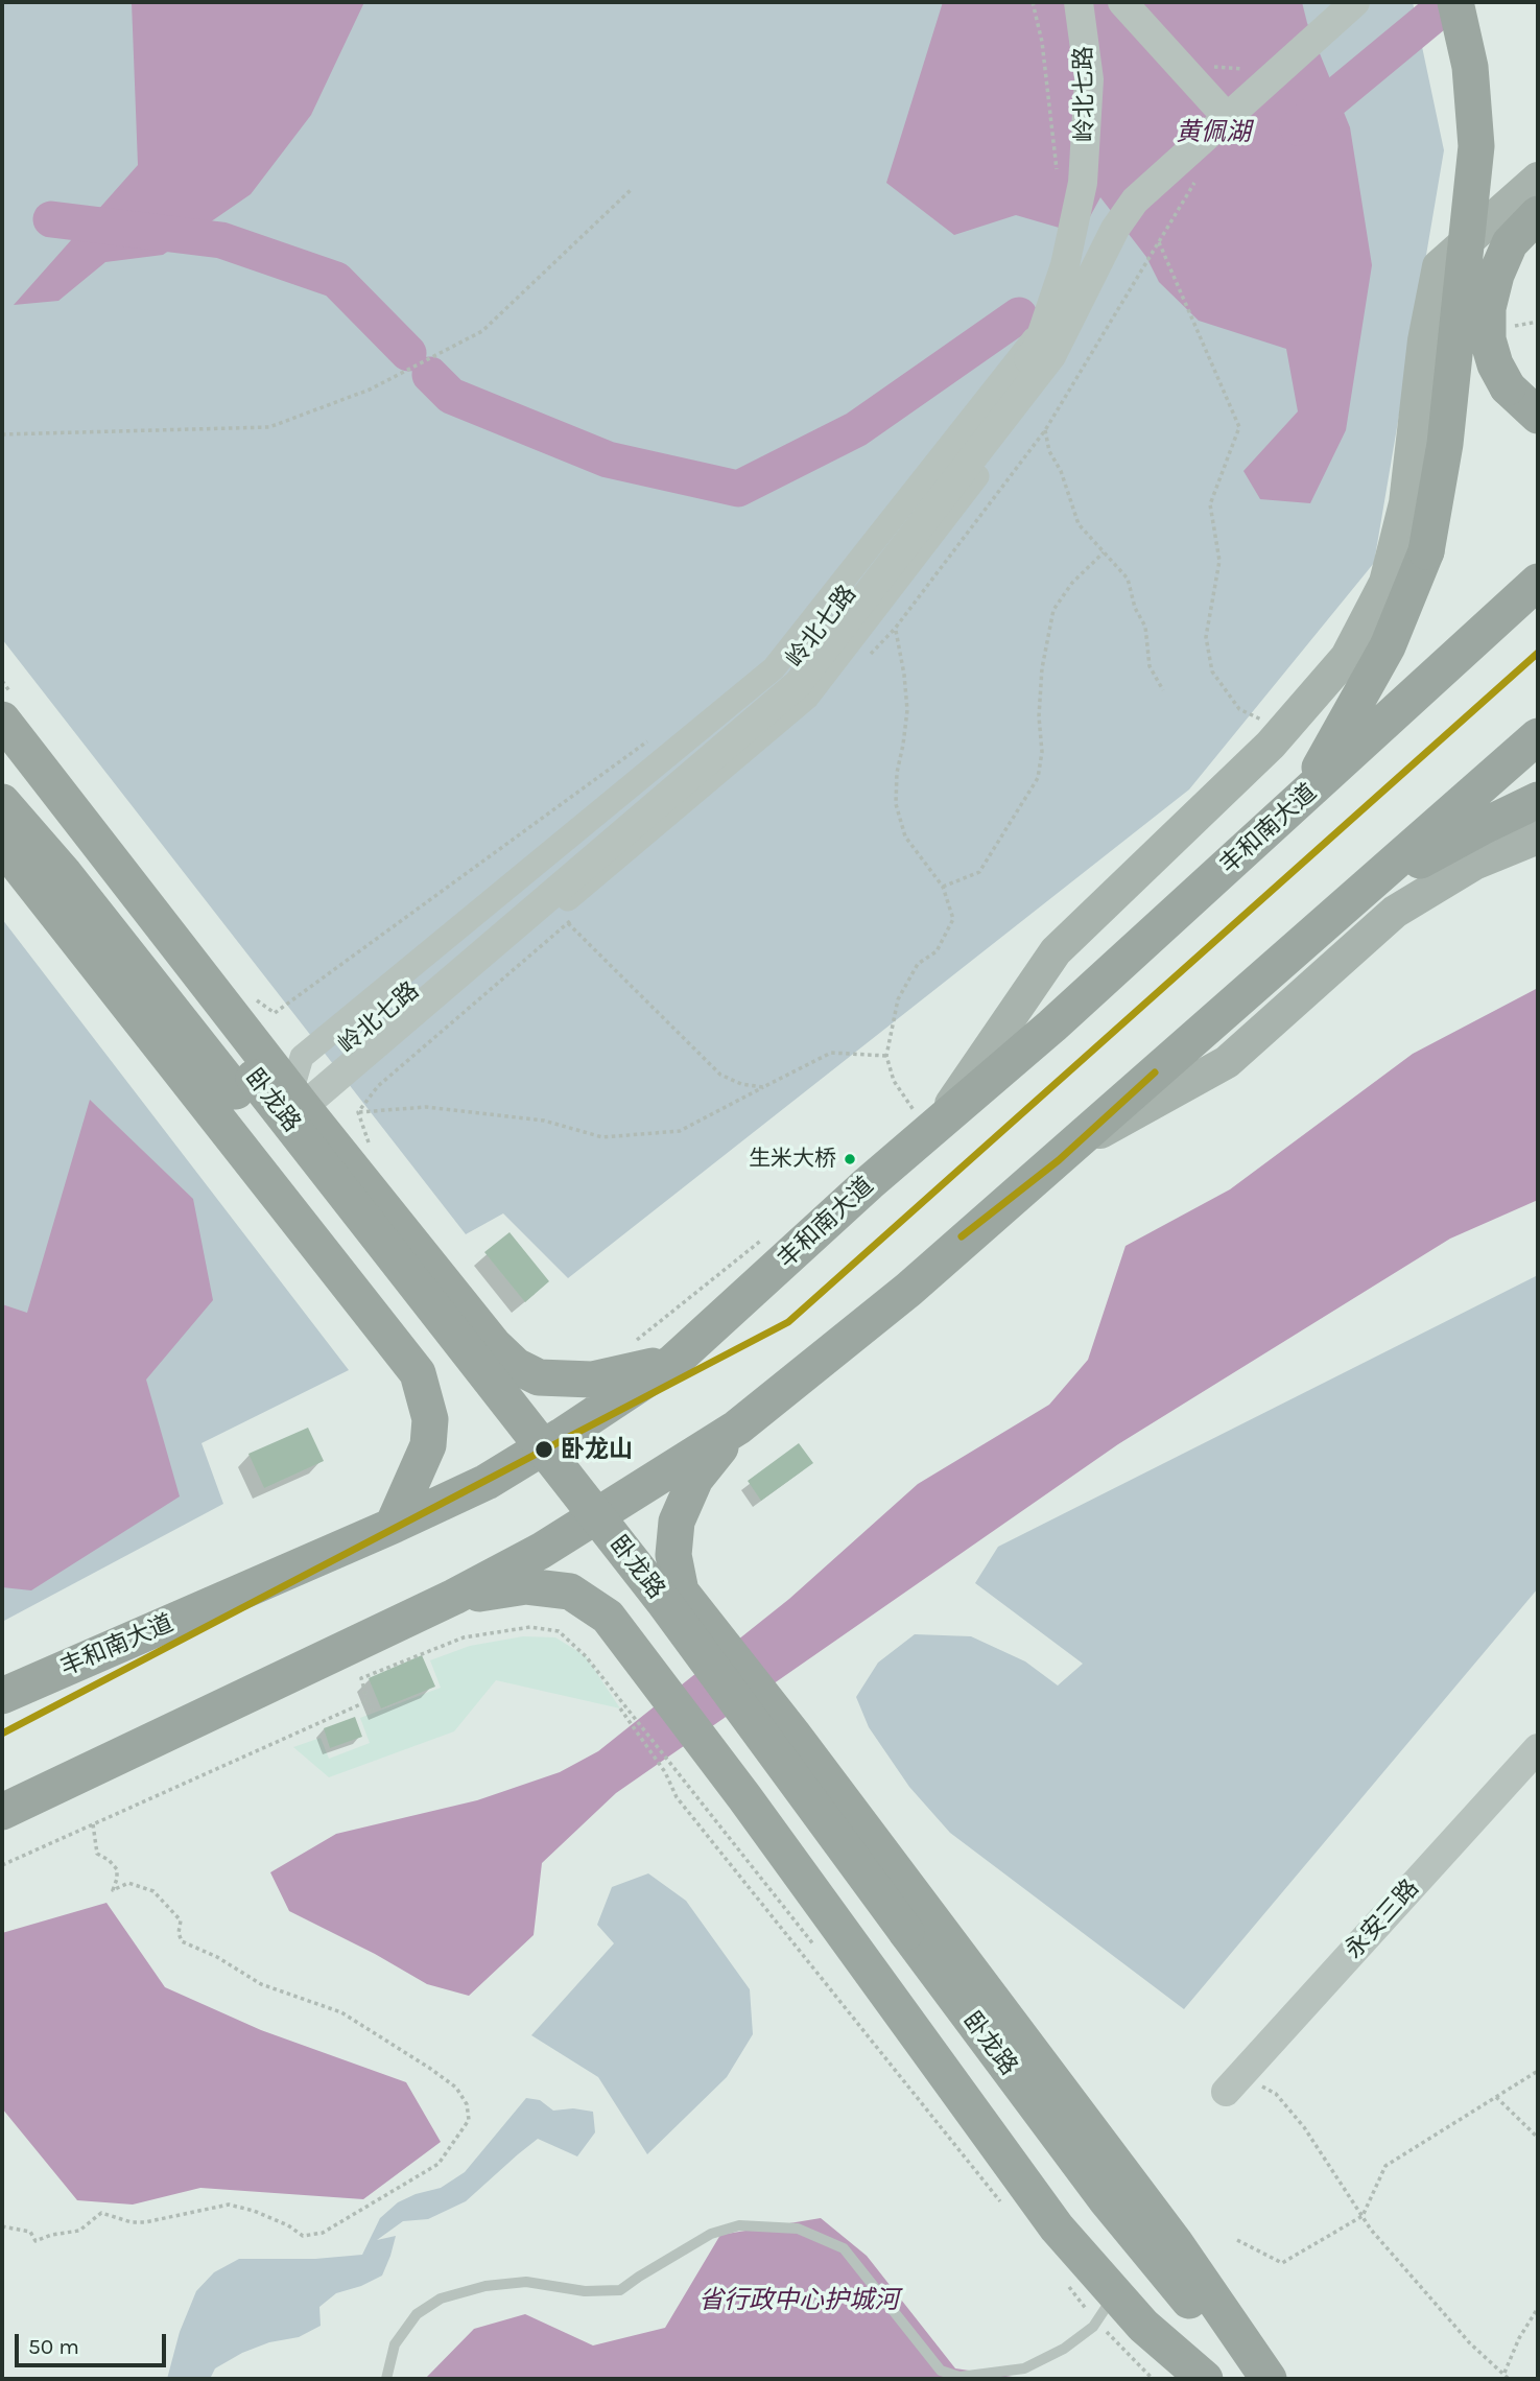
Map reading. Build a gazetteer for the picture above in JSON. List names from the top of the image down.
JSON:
{
  "streets": {
    "main road": ["丰和南大道", "卧龙路"],
    "street": ["岭北七路", "永安三路"]
  },
  "crossings": [
    ["丰和南大道", "卧龙路"]
  ],
  "water": ["黄佩湖", "省行政中心护城河"],
  "places": ["生米大桥", "卧龙山"],
  "scale_bar": "50 m"
}
